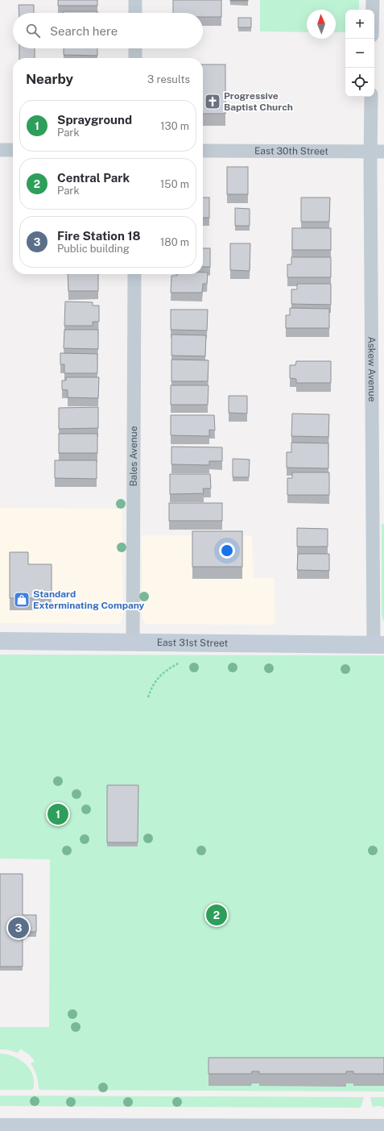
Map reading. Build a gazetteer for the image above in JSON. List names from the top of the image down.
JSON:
{
  "streets": {
    "main road": ["East 31st Street"],
    "street": ["East 30th Street", "Askew Avenue", "Bales Avenue"]
  },
  "crossings": [
    ["East 30th Street", "Askew Avenue"],
    ["Askew Avenue", "East 31st Street"],
    ["Bales Avenue", "East 31st Street"]
  ],
  "places": {
    "church": ["Progressive Baptist Church"],
    "shop": ["Standard Exterminating Company"]
  },
  "north": "top",
  "page": {
    "map_buttons": ["+", "−"],
    "search": "Search here",
    "heading": ["Nearby", "3 results"],
    "list": [
      {
        "mark": "1",
        "name": "Sprayground",
        "note": "Park",
        "value": "130 m"
      },
      {
        "mark": "2",
        "name": "Central Park",
        "note": "Park",
        "value": "150 m"
      },
      {
        "mark": "3",
        "name": "Fire Station 18",
        "note": "Public building",
        "value": "180 m"
      }
    ],
    "pins": ["1", "2", "3"]
  }
}
